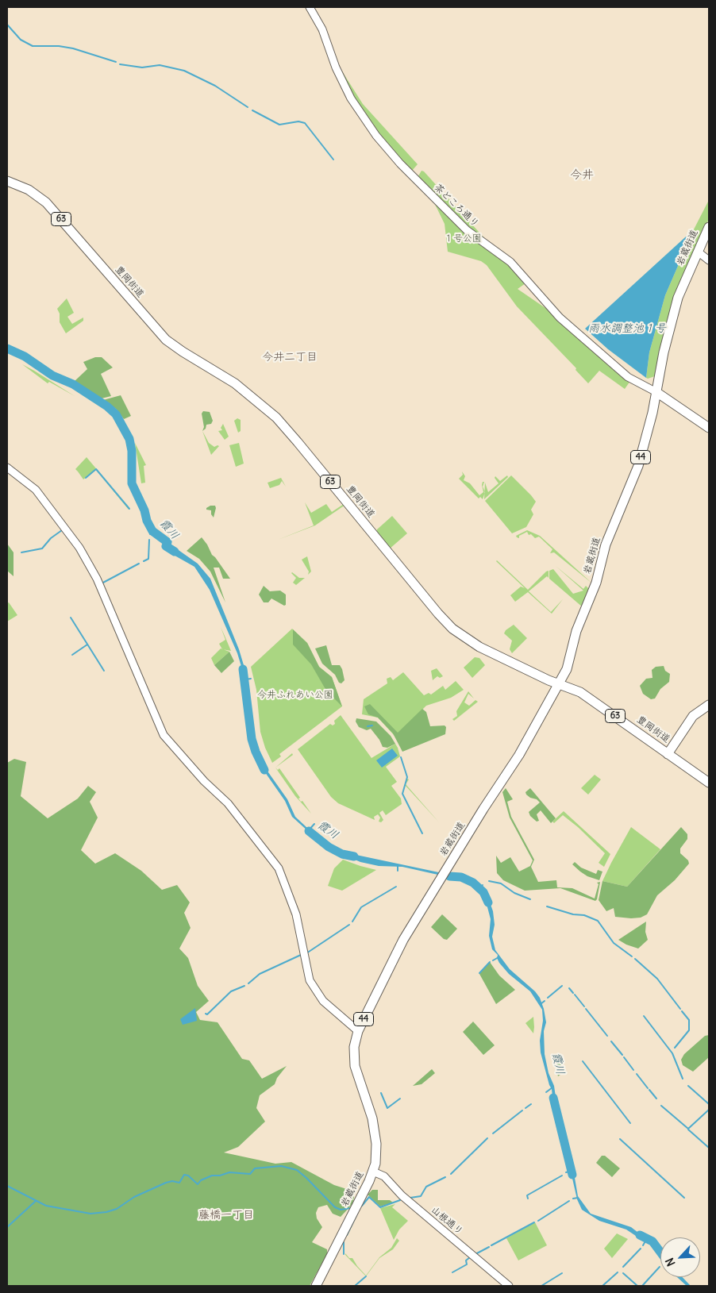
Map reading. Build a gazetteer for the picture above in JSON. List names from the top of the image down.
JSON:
{
  "streets": {
    "main road": [
      "63",
      "岩蔵街道",
      "豊岡街道",
      "44"
    ],
    "street": ["茶どころ通り", "山根通り"]
  },
  "crossings": [
    ["茶どころ通り", "岩蔵街道"],
    ["岩蔵街道", "豊岡街道"],
    ["岩蔵街道", "山根通り"]
  ],
  "districts": ["今井", "今井二丁目", "藤橋一丁目"],
  "water": ["雨水調整池１号", "霞川"],
  "parks": ["１号公園", "今井ふれあい公園"],
  "north": "bottom left"
}
